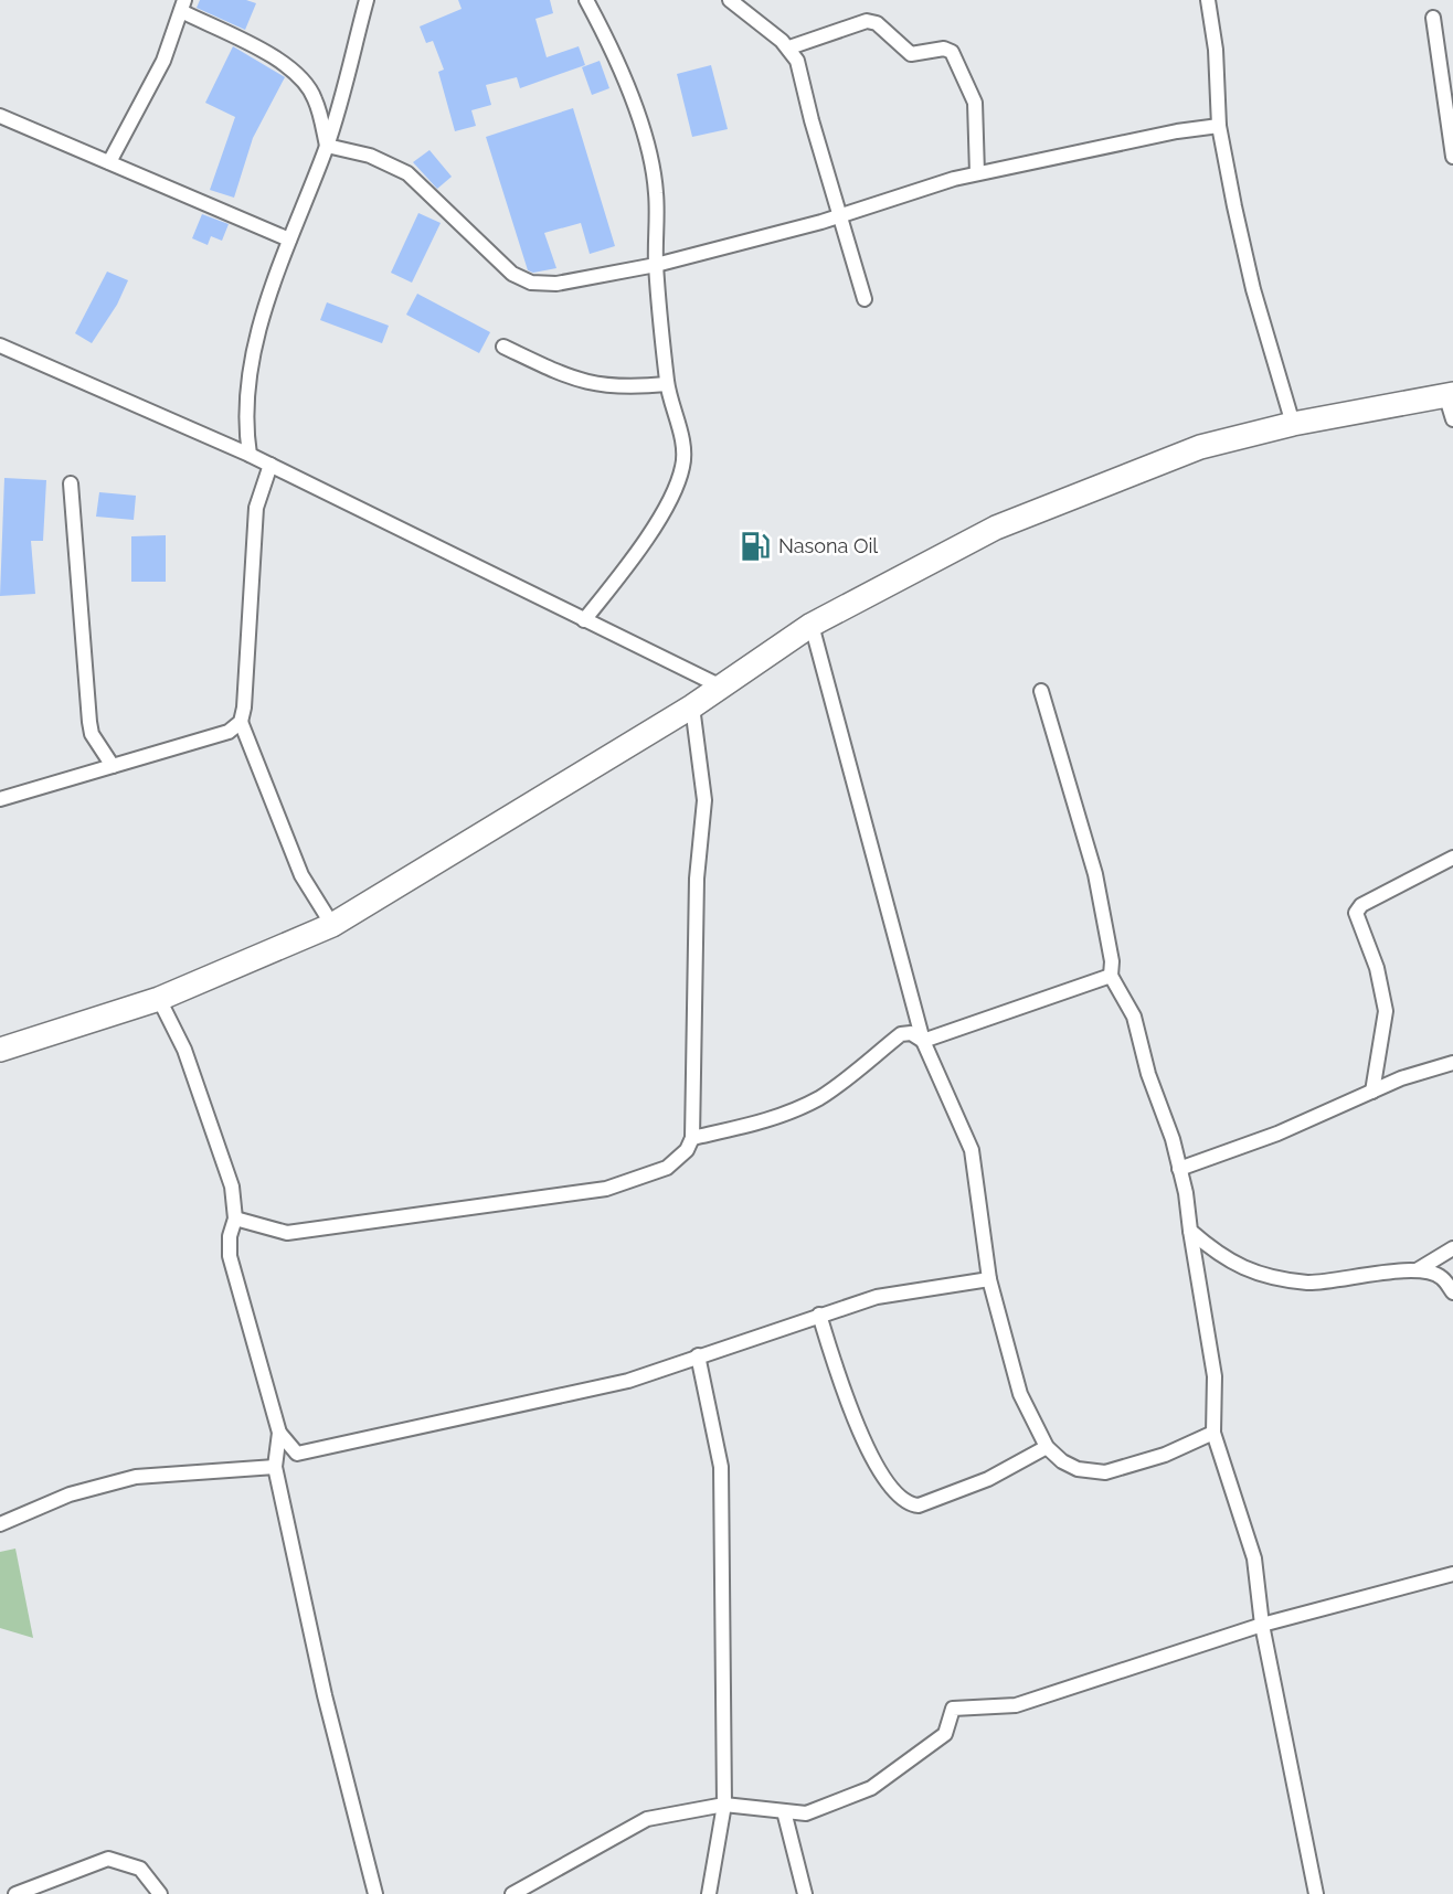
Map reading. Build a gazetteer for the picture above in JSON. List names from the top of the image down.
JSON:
{
  "places": {
    "fuel station": ["Nasona Oil"]
  }
}
